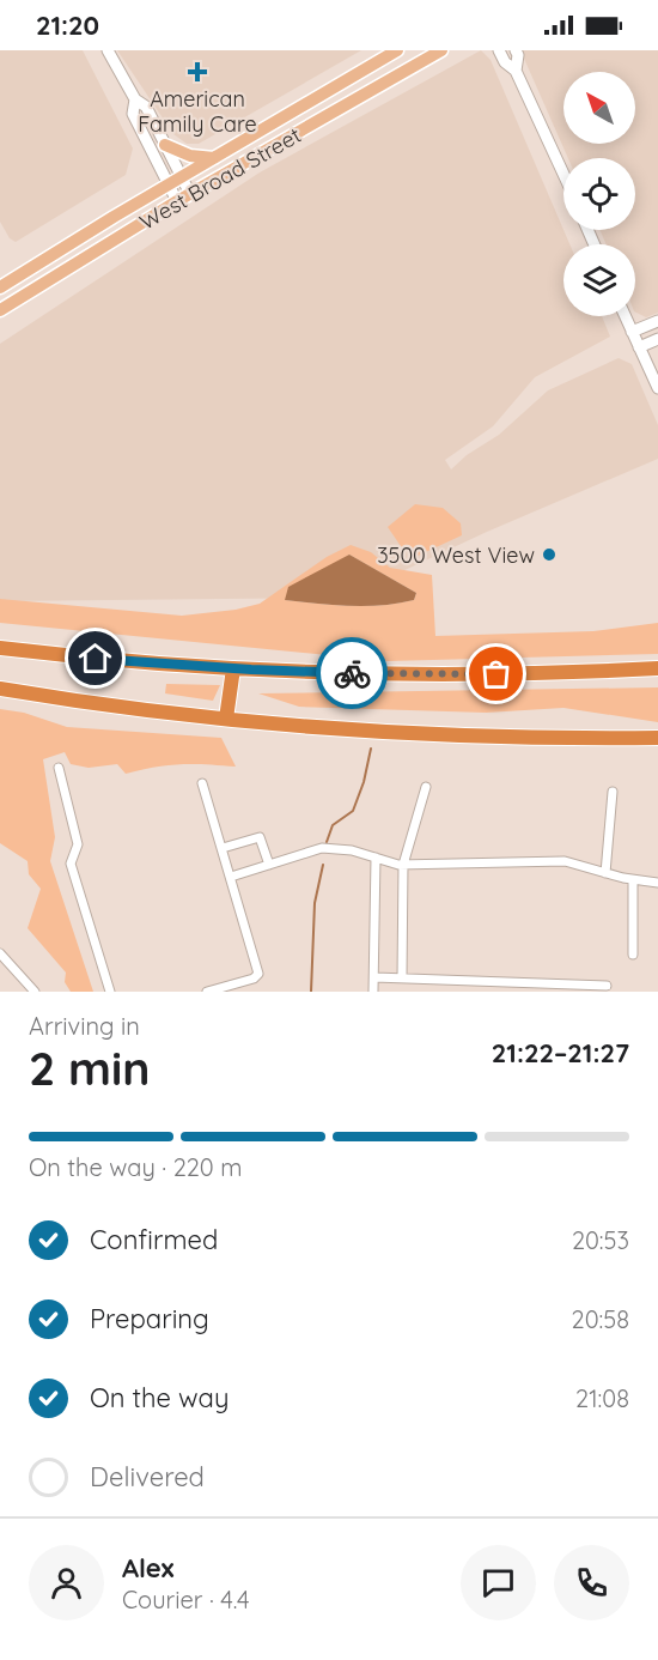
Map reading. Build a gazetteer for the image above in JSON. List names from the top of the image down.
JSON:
{
  "streets": {
    "main road": ["West Broad Street"]
  },
  "places": {
    "health": ["American Family Care"],
    "other": ["3500 West View"]
  },
  "north": "top left",
  "page": {
    "status": "21:20",
    "heading": ["2 min", "Arriving in", "21:22–21:27"],
    "panel": ["Alex", "Courier · 4.4"],
    "bar": "On the way · 220 m",
    "list": [
      ["Confirmed", "20:53"],
      ["Preparing", "20:58"],
      ["On the way", "21:08"],
      "Delivered"
    ]
  }
}
